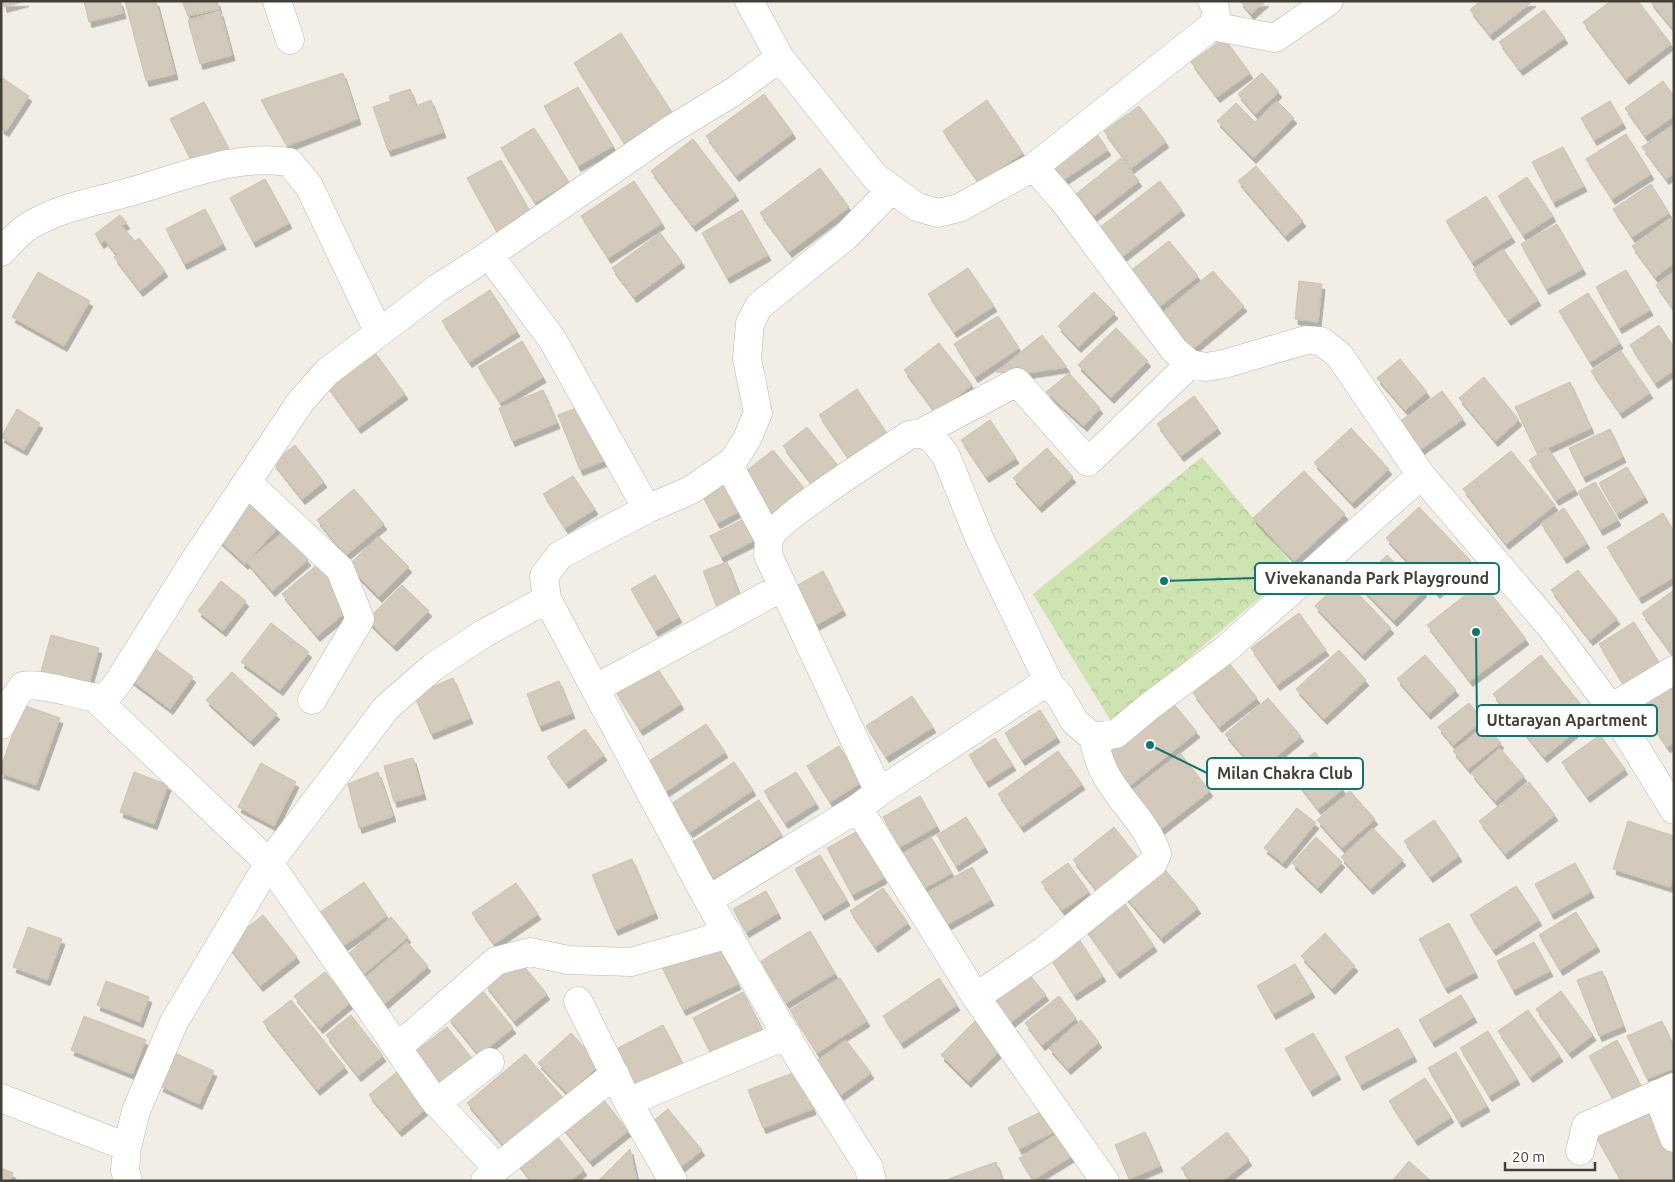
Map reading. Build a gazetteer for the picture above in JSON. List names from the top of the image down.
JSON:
{
  "places": ["Vivekananda Park Playground", "Uttarayan Apartment", "Milan Chakra Club"],
  "scale_bar": "20 m"
}
